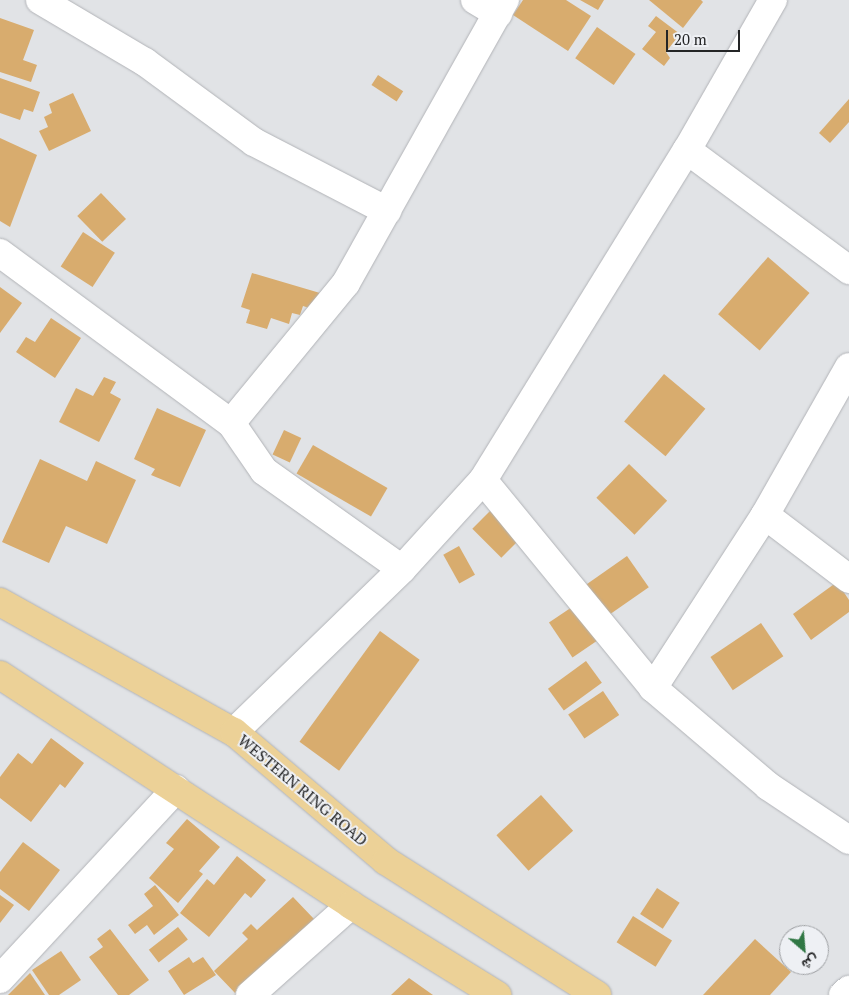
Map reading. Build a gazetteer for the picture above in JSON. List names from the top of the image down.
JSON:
{
  "streets": {
    "main road": ["WESTERN RING ROAD"]
  },
  "scale_bar": "20 m",
  "north": "bottom right"
}
